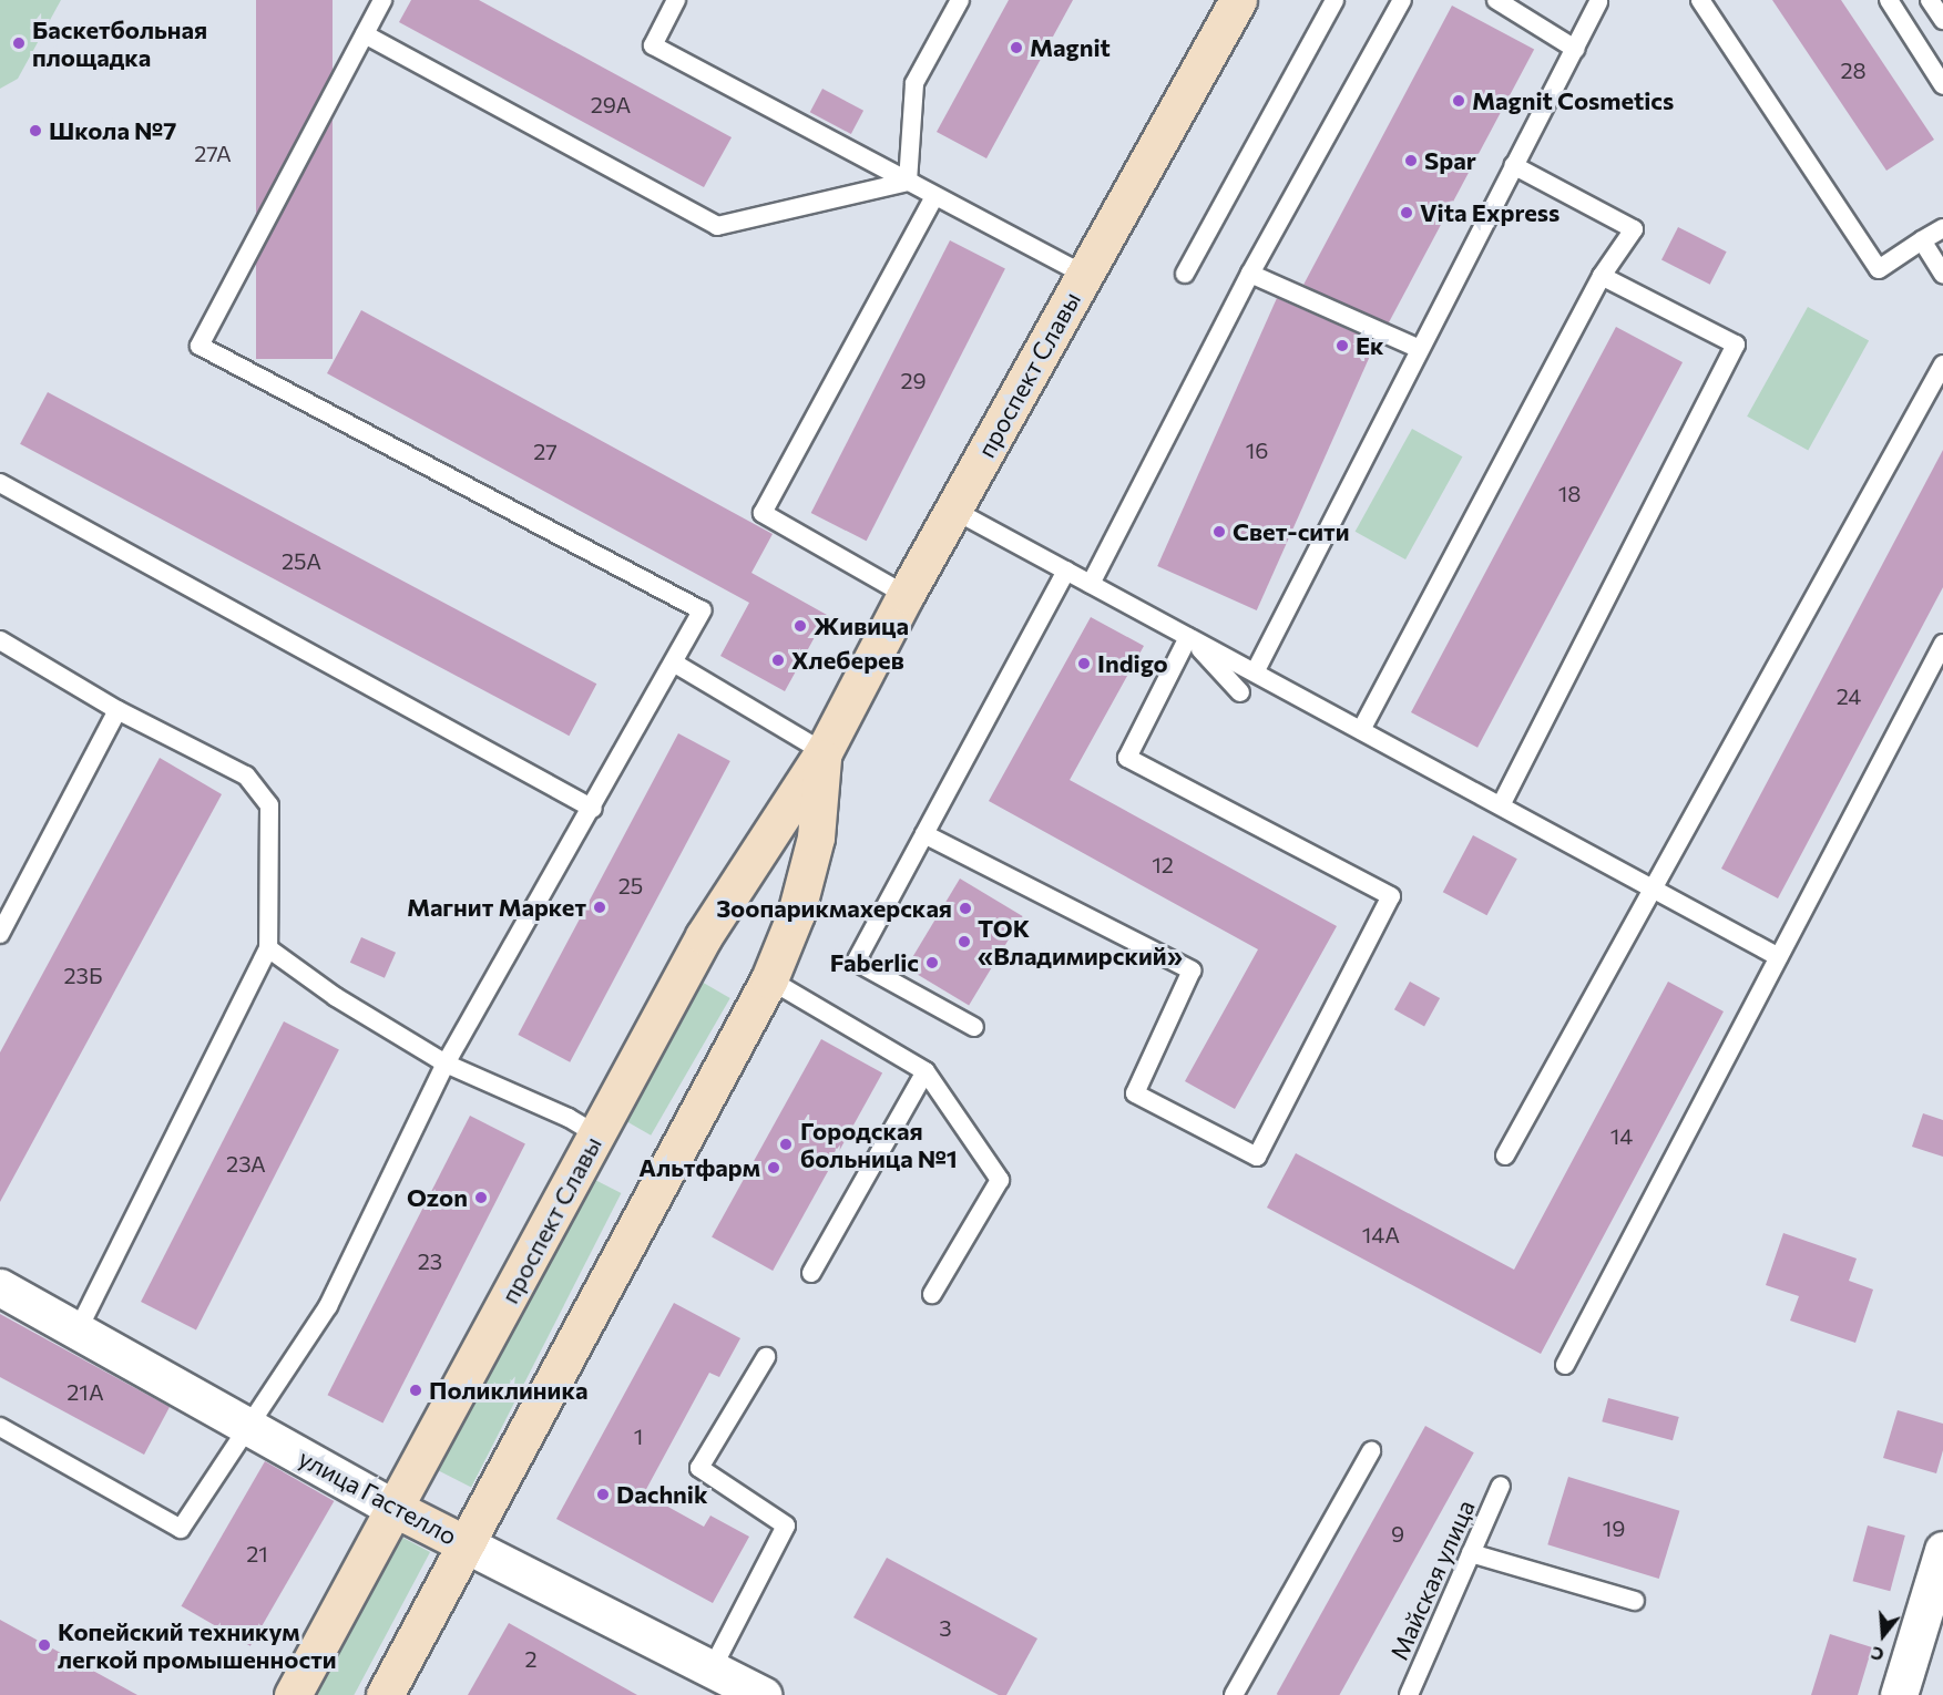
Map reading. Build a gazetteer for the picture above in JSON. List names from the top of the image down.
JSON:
{
  "streets": {
    "main road": ["проспект Славы", "улица Гастелло"],
    "lane": ["Майская улица"]
  },
  "crossings": [
    ["проспект Славы", "улица Гастелло"]
  ],
  "places": [
    "Баскетбольная площадка",
    "Magnit",
    "Magnit Cosmetics",
    "Школа №7",
    "Spar",
    "Vita Express",
    "Ек",
    "Свет-сити",
    "Живица",
    "Хлеберев",
    "Indigo",
    "Магнит Маркет",
    "Зоопарикмахерская",
    "ТОК «Владимирский»",
    "Faberlic",
    "Городская больница №1",
    "Альтфарм",
    "Ozon",
    "Поликлиника",
    "Dachnik",
    "Копейский техникум легкой промышенности"
  ],
  "house_numbers": [
    "28",
    "29А",
    "27А",
    "29",
    "16",
    "27",
    "18",
    "25А",
    "24",
    "12",
    "25",
    "23Б",
    "14",
    "23А",
    "14А",
    "23",
    "21А",
    "1",
    "19",
    "9",
    "21",
    "3",
    "2"
  ],
  "north": "bottom"
}
